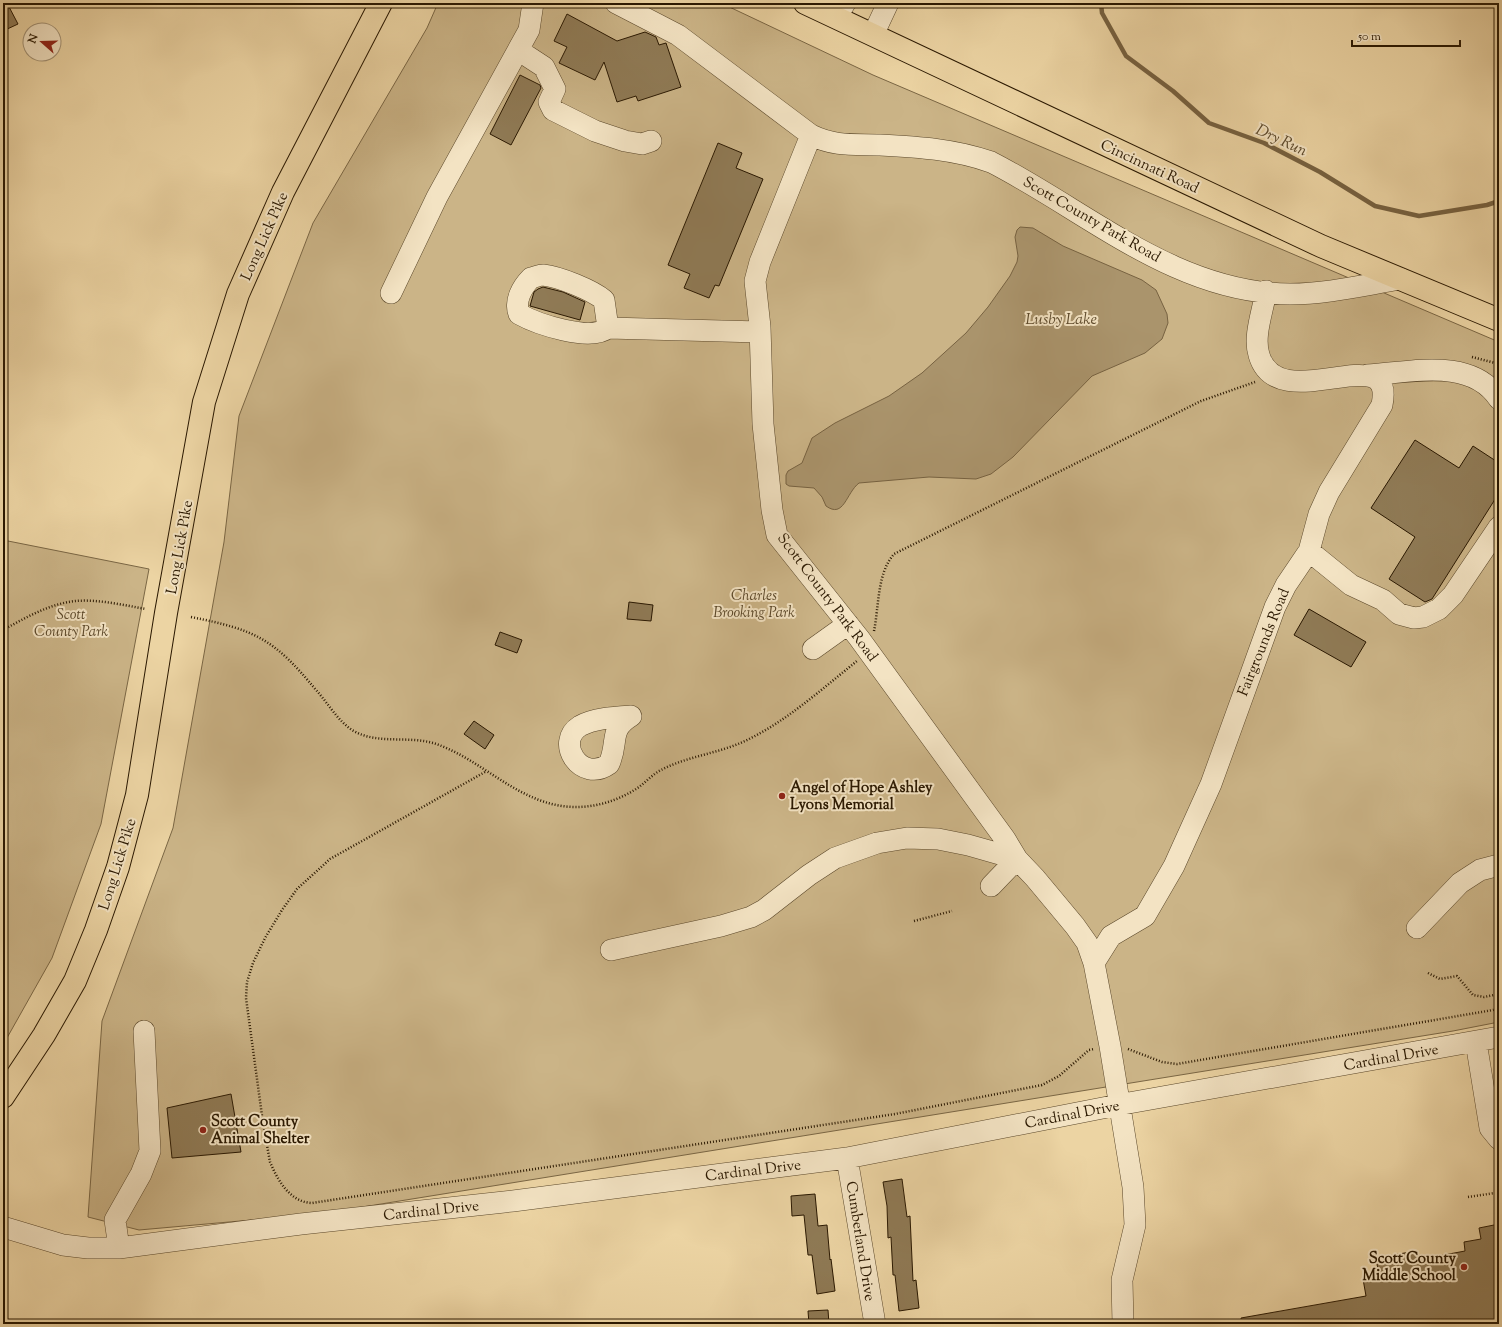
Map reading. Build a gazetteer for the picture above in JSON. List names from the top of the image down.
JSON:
{
  "streets": {
    "main road": ["Cincinnati Road", "Long Lick Pike"],
    "street": [
      "Scott County Park Road",
      "Fairgrounds Road",
      "Cardinal Drive",
      "Cumberland Drive"
    ]
  },
  "crossings": [
    ["Cincinnati Road", "Scott County Park Road"],
    ["Scott County Park Road", "Fairgrounds Road"],
    ["Cardinal Drive", "Cumberland Drive"]
  ],
  "water": ["Dry Run", "Lusby Lake"],
  "parks": ["Charles Brooking Park", "Scott County Park"],
  "places": ["Angel of Hope Ashley Lyons Memorial", "Scott County Animal Shelter", "Scott County Middle School"],
  "scale_bar": "50 m",
  "north": "left"
}
